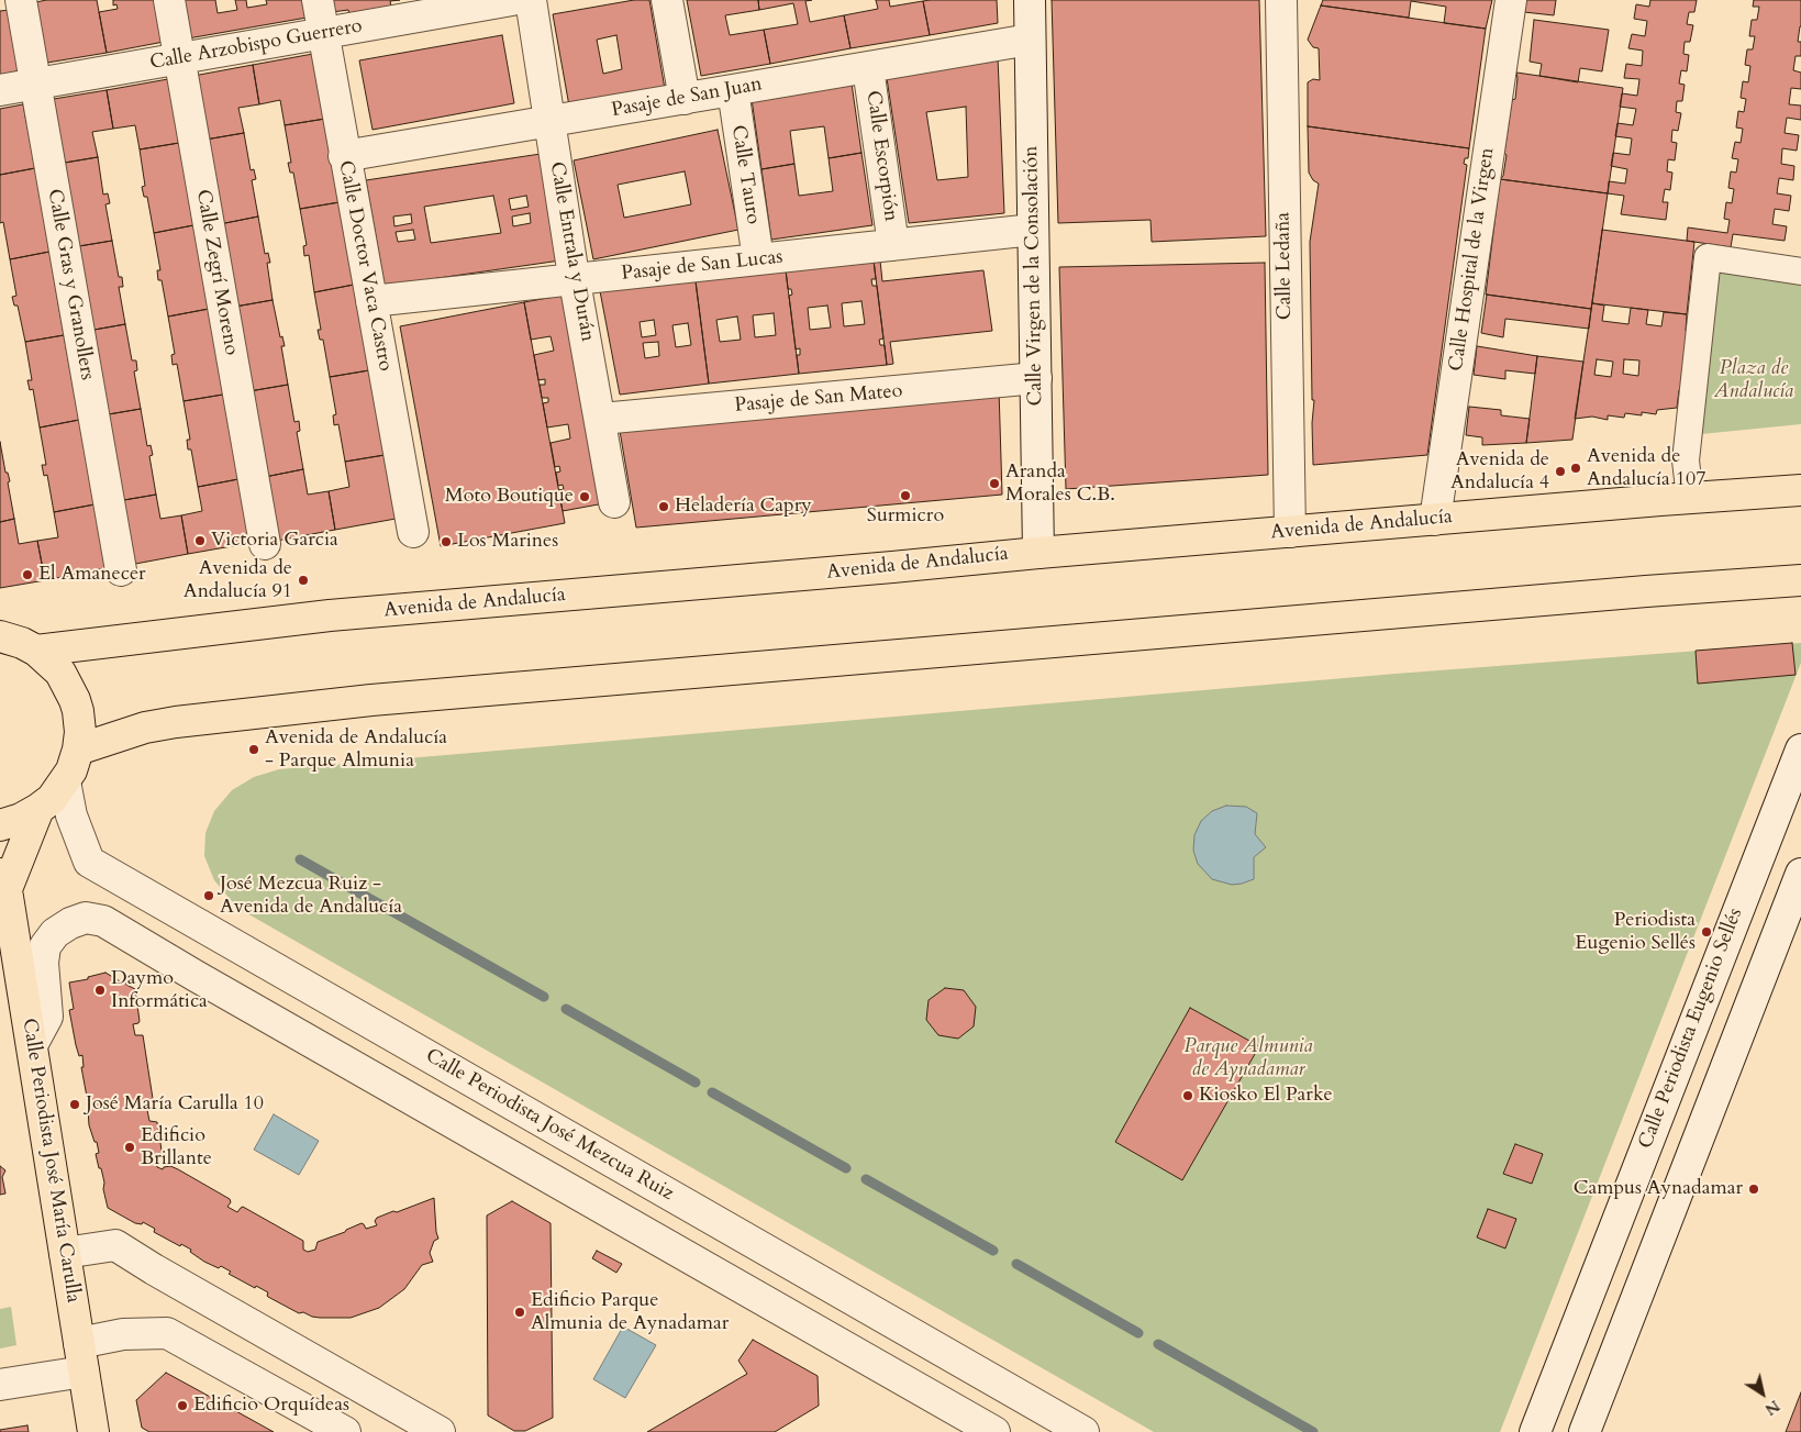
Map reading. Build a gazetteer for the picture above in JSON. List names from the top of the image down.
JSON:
{
  "streets": {
    "main road": ["Avenida de Andalucía", "Calle Periodista José María Carulla"],
    "street": [
      "Calle Arzobispo Guerrero",
      "Pasaje de San Juan",
      "Calle Escorpión",
      "Calle Tauro",
      "Calle Entrala y Durán",
      "Calle Hospital de la Virgen",
      "Calle Doctor Vaca Castro",
      "Pasaje de San Lucas",
      "Calle Ledaña",
      "Calle Zegrí Moreno",
      "Calle Virgen de la Consolación",
      "Calle Gras y Granollers",
      "Pasaje de San Mateo",
      "Calle Periodista Eugenio Sellés",
      "Calle Periodista José Mezcua Ruiz"
    ]
  },
  "crossings": [
    ["Calle Arzobispo Guerrero", "Calle Doctor Vaca Castro"],
    ["Calle Arzobispo Guerrero", "Calle Zegrí Moreno"],
    ["Calle Arzobispo Guerrero", "Calle Gras y Granollers"],
    ["Pasaje de San Juan", "Calle Escorpión"],
    ["Pasaje de San Juan", "Calle Tauro"],
    ["Pasaje de San Juan", "Calle Entrala y Durán"],
    ["Pasaje de San Juan", "Calle Doctor Vaca Castro"],
    ["Pasaje de San Juan", "Calle Virgen de la Consolación"],
    ["Calle Escorpión", "Pasaje de San Lucas"],
    ["Calle Tauro", "Pasaje de San Lucas"],
    ["Calle Entrala y Durán", "Pasaje de San Lucas"],
    ["Calle Entrala y Durán", "Pasaje de San Mateo"],
    ["Calle Hospital de la Virgen", "Avenida de Andalucía"],
    ["Calle Doctor Vaca Castro", "Pasaje de San Lucas"],
    ["Pasaje de San Lucas", "Calle Virgen de la Consolación"],
    ["Calle Ledaña", "Avenida de Andalucía"],
    ["Calle Virgen de la Consolación", "Pasaje de San Mateo"],
    ["Calle Virgen de la Consolación", "Avenida de Andalucía"]
  ],
  "parks": ["Plaza de Andalucía", "Parque Almunia de Aynadamar"],
  "places": [
    "Avenida de Andalucía 107",
    "Avenida de Andalucía 4",
    "Aranda Morales C.B.",
    "Surmicro",
    "Moto Boutique",
    "Heladería Capry",
    "Victoria Garcia",
    "Los Marines",
    "El Amanecer",
    "Avenida de Andalucía 91",
    "Avenida de Andalucía - Parque Almunia",
    "José Mezcua Ruiz - Avenida de Andalucía",
    "Periodista Eugenio Sellés",
    "Daymo Informática",
    "Kiosko El Parke",
    "José María Carulla 10",
    "Edificio Brillante",
    "Campus Aynadamar",
    "Edificio Parque Almunia de Aynadamar",
    "Edificio Orquídeas"
  ],
  "north": "bottom right"
}
